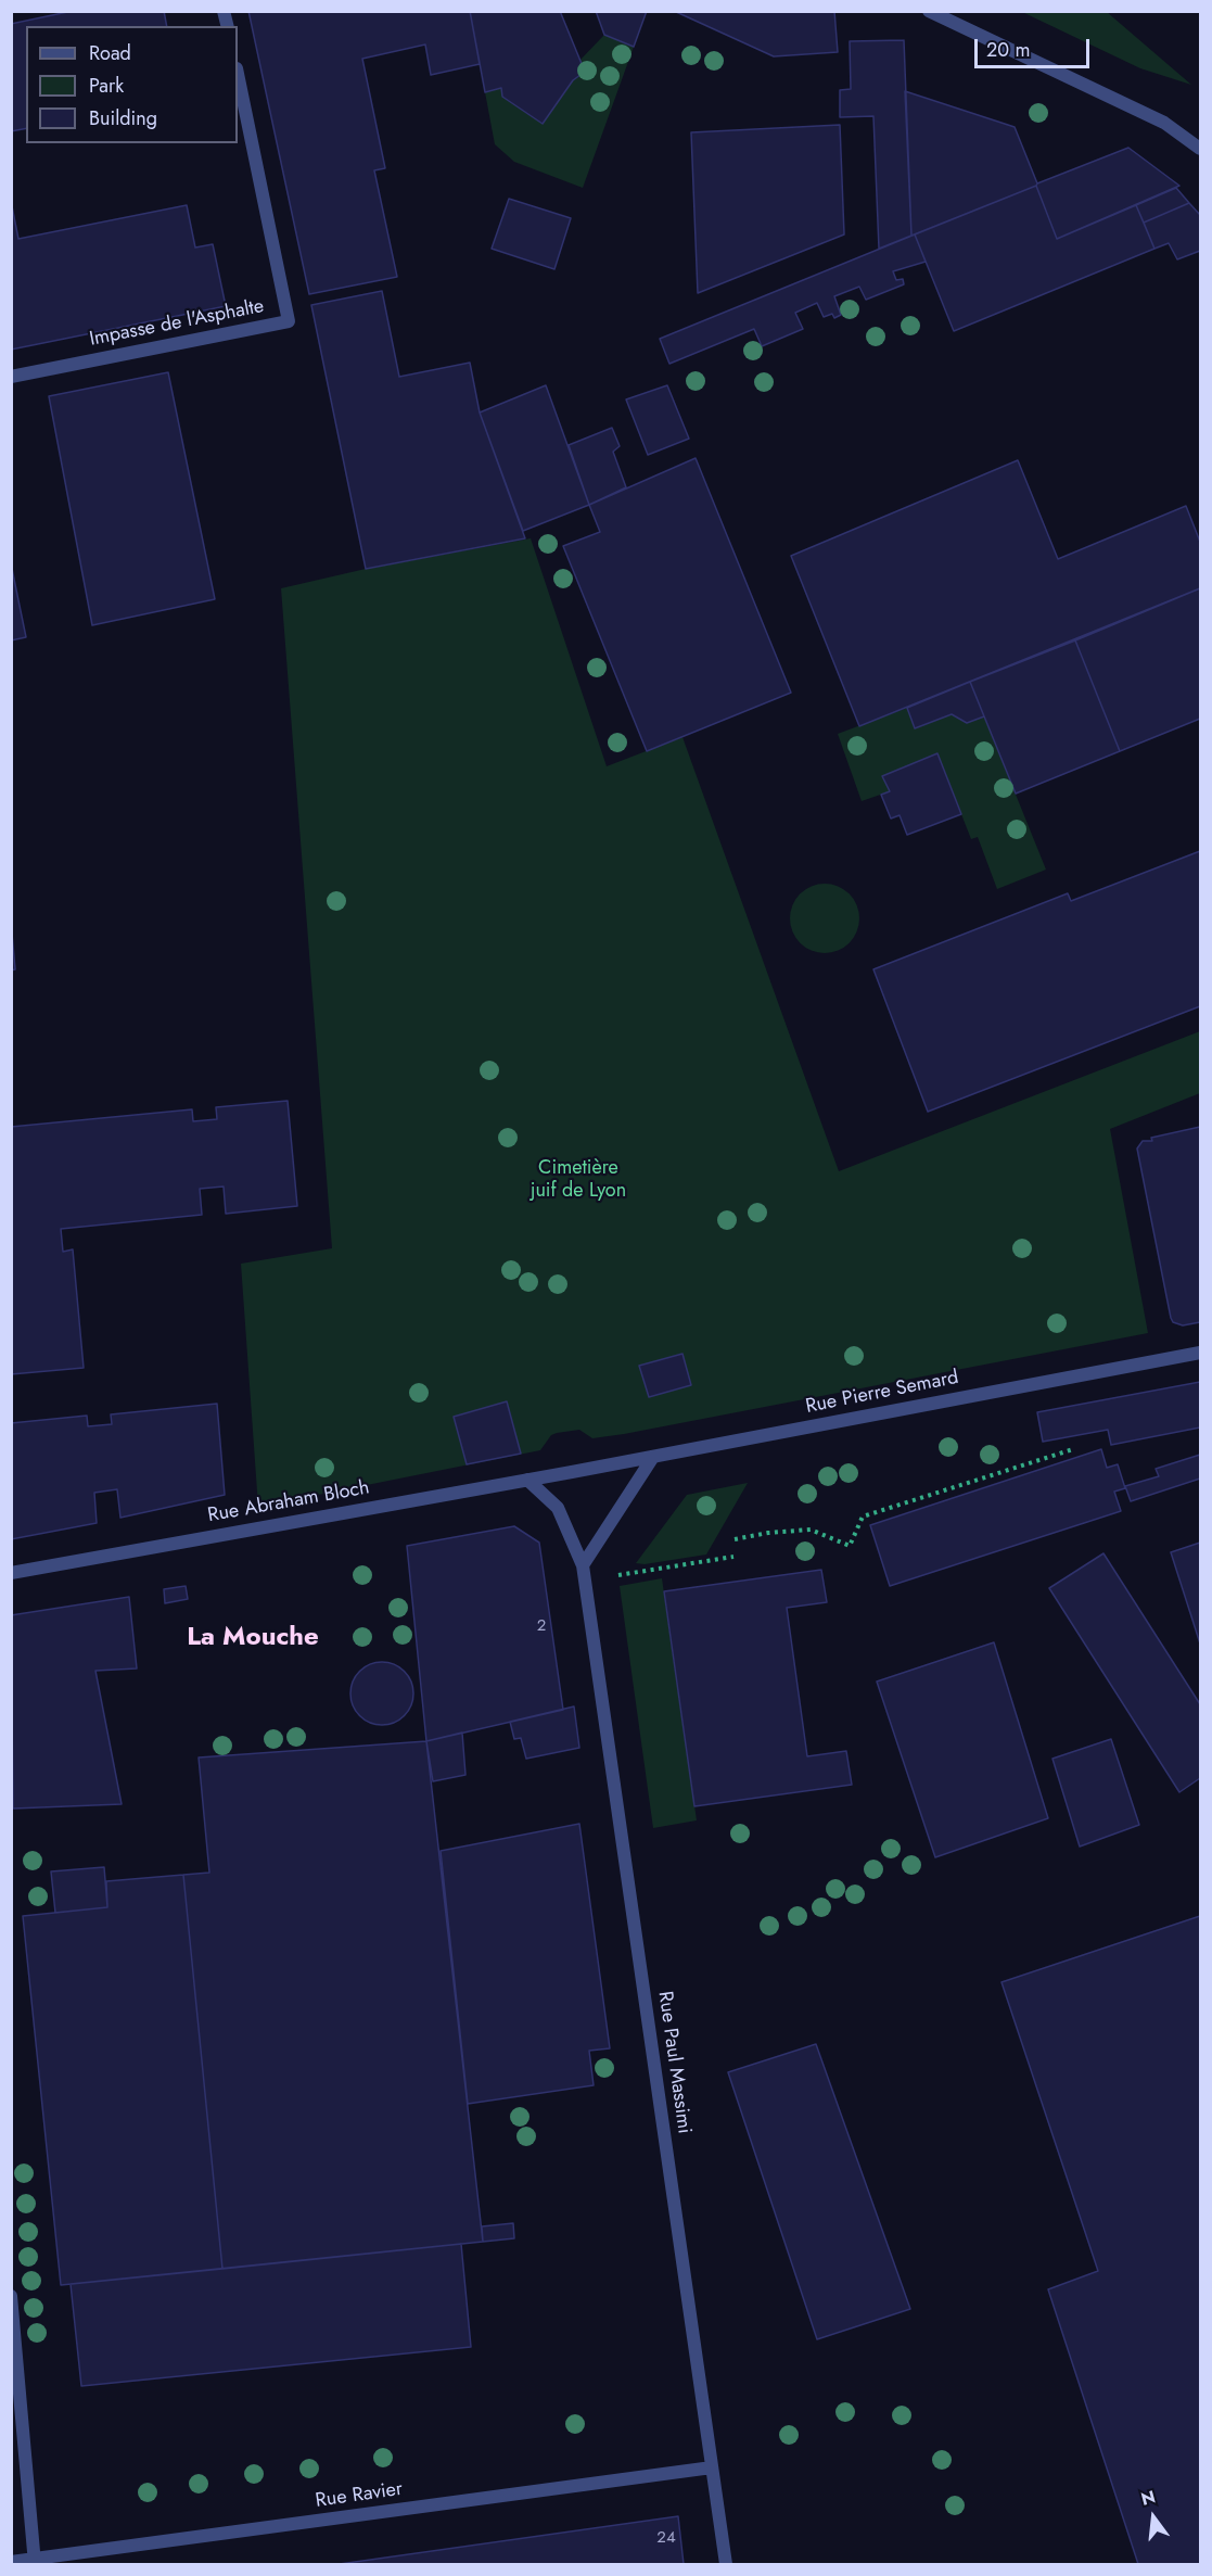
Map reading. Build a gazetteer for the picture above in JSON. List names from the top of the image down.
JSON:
{
  "streets": {
    "street": [
      "Impasse de l'Asphalte",
      "Rue Pierre Semard",
      "Rue Abraham Bloch",
      "Rue Paul Massimi",
      "Rue Ravier"
    ]
  },
  "crossings": [
    ["Rue Pierre Semard", "Rue Abraham Bloch"],
    ["Rue Abraham Bloch", "Rue Paul Massimi"],
    ["Rue Paul Massimi", "Rue Ravier"]
  ],
  "districts": ["La Mouche"],
  "parks": ["Cimetière juif de Lyon"],
  "house_numbers": ["2", "24"],
  "legend": ["Road", "Park", "Building"],
  "scale_bar": "20 m",
  "north": "top"
}
